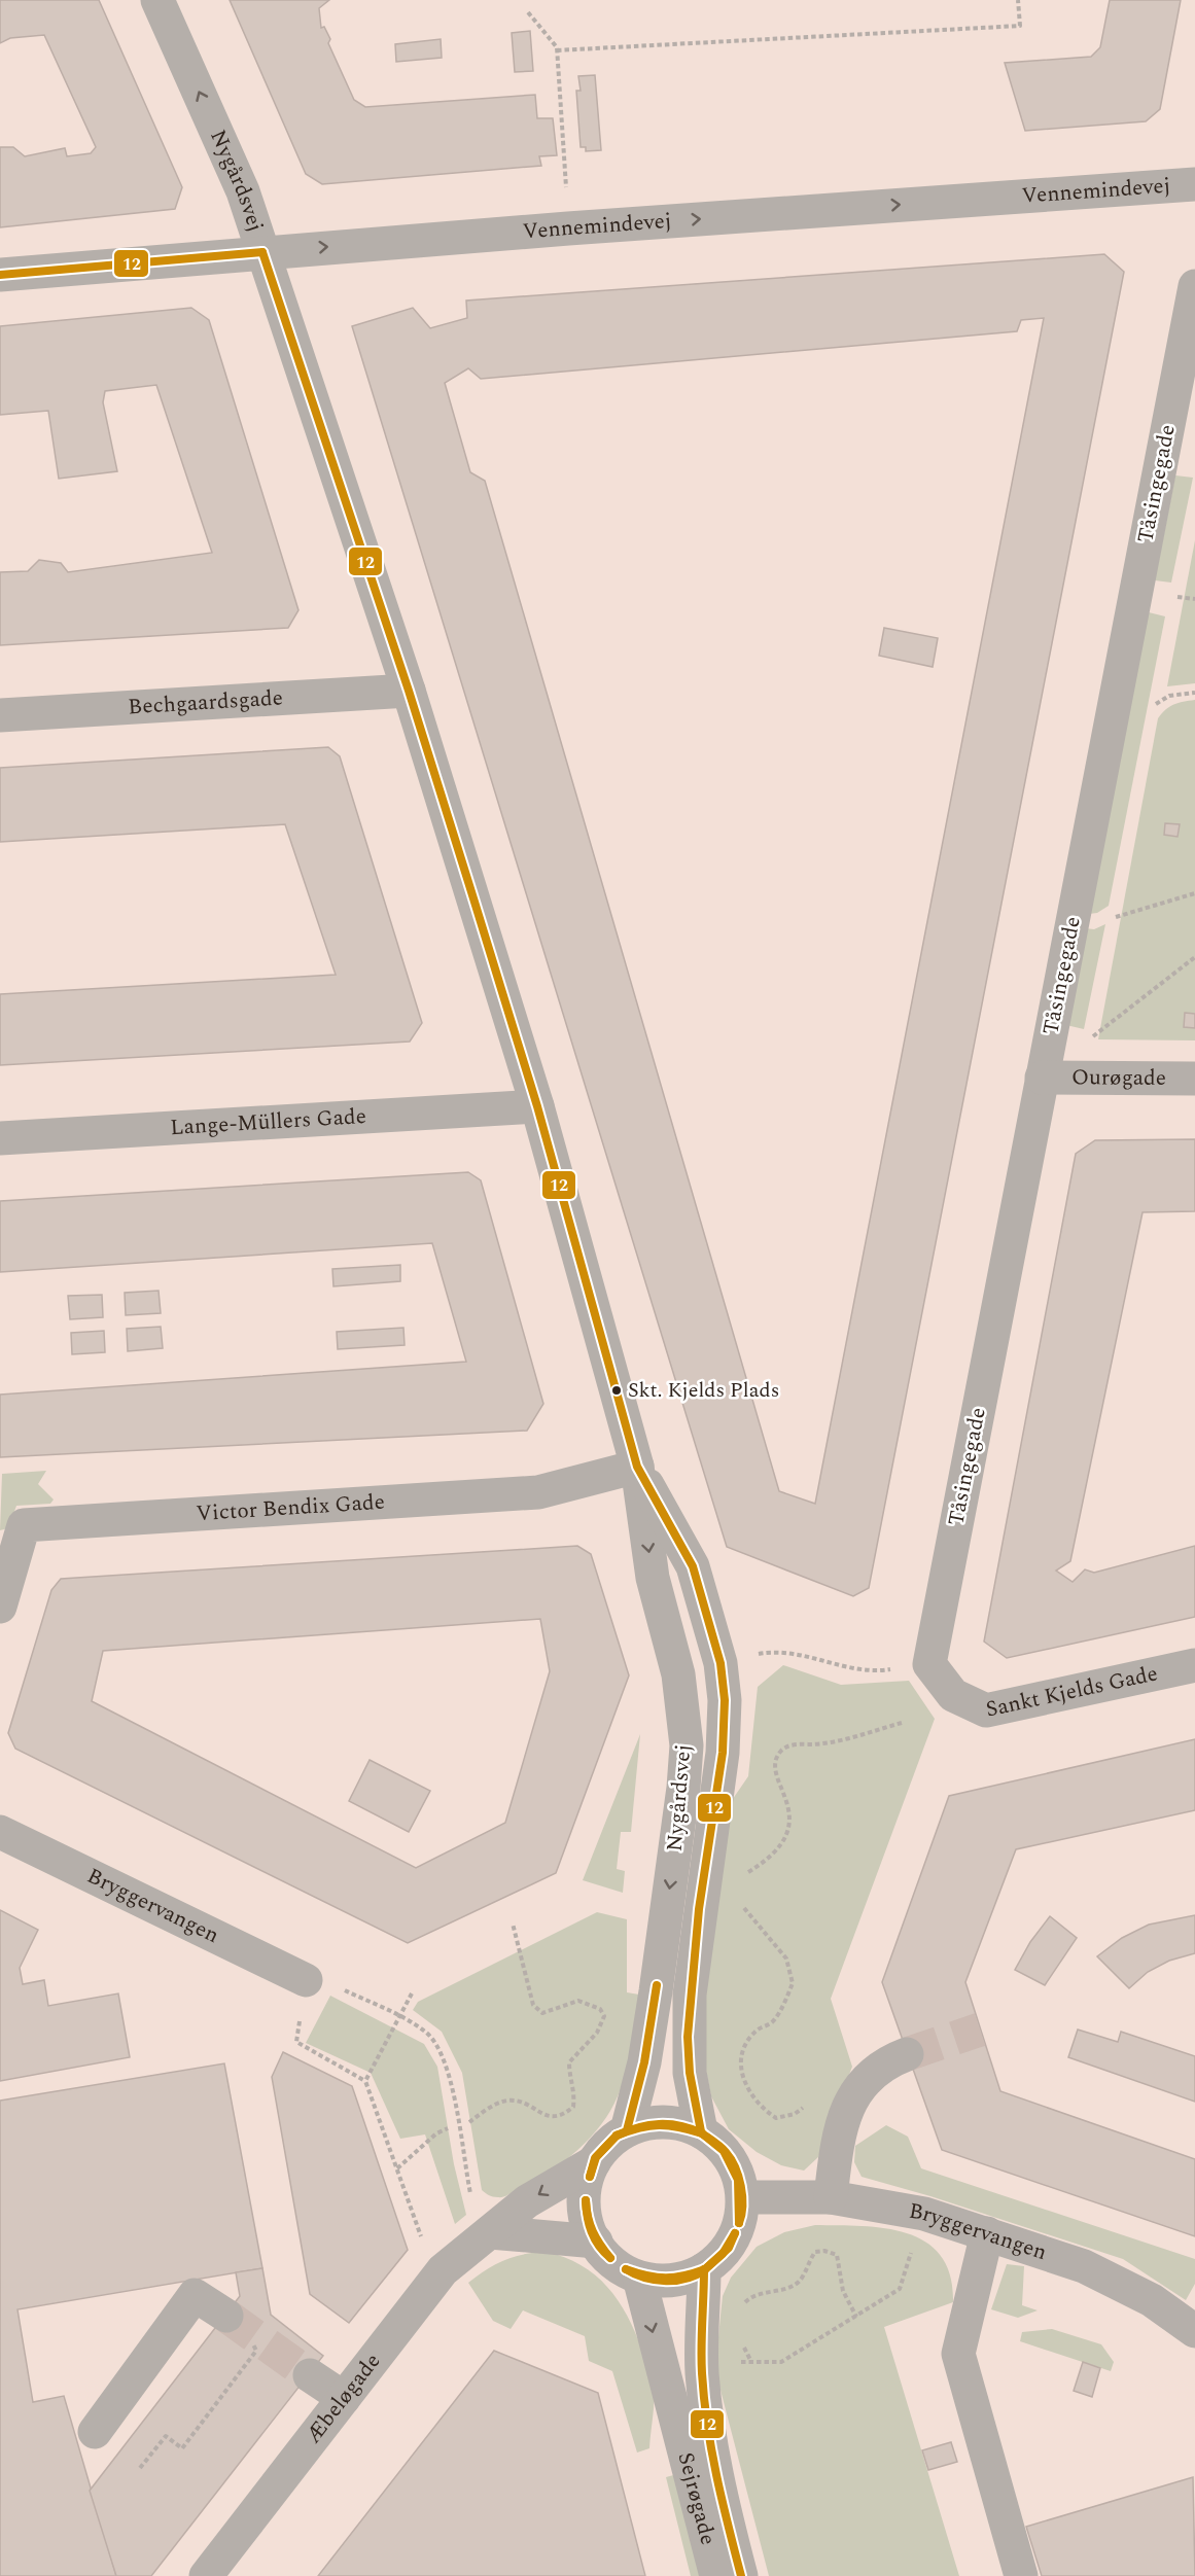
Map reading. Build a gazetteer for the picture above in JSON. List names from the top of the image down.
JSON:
{
  "streets": {
    "street": [
      "Nygårdsvej",
      "Vennemindevej",
      "Tåsingegade",
      "Bechgaardsgade",
      "Ourøgade",
      "Lange-Müllers Gade",
      "Victor Bendix Gade",
      "Sankt Kjelds Gade",
      "Bryggervangen",
      "Æbeløgade",
      "Sejrøgade"
    ]
  },
  "crossings": [
    ["Nygårdsvej", "Vennemindevej"],
    ["Nygårdsvej", "Bechgaardsgade"],
    ["Nygårdsvej", "Lange-Müllers Gade"],
    ["Nygårdsvej", "Victor Bendix Gade"],
    ["Nygårdsvej", "Bryggervangen"],
    ["Nygårdsvej", "Æbeløgade"],
    ["Nygårdsvej", "Sejrøgade"],
    ["Tåsingegade", "Ourøgade"],
    ["Tåsingegade", "Sankt Kjelds Gade"],
    ["Bryggervangen", "Æbeløgade"],
    ["Bryggervangen", "Sejrøgade"],
    ["Æbeløgade", "Sejrøgade"]
  ],
  "one_way": ["Vennemindevej"],
  "places": ["Skt. Kjelds Plads"],
  "lines": ["transit line 12"]
}
